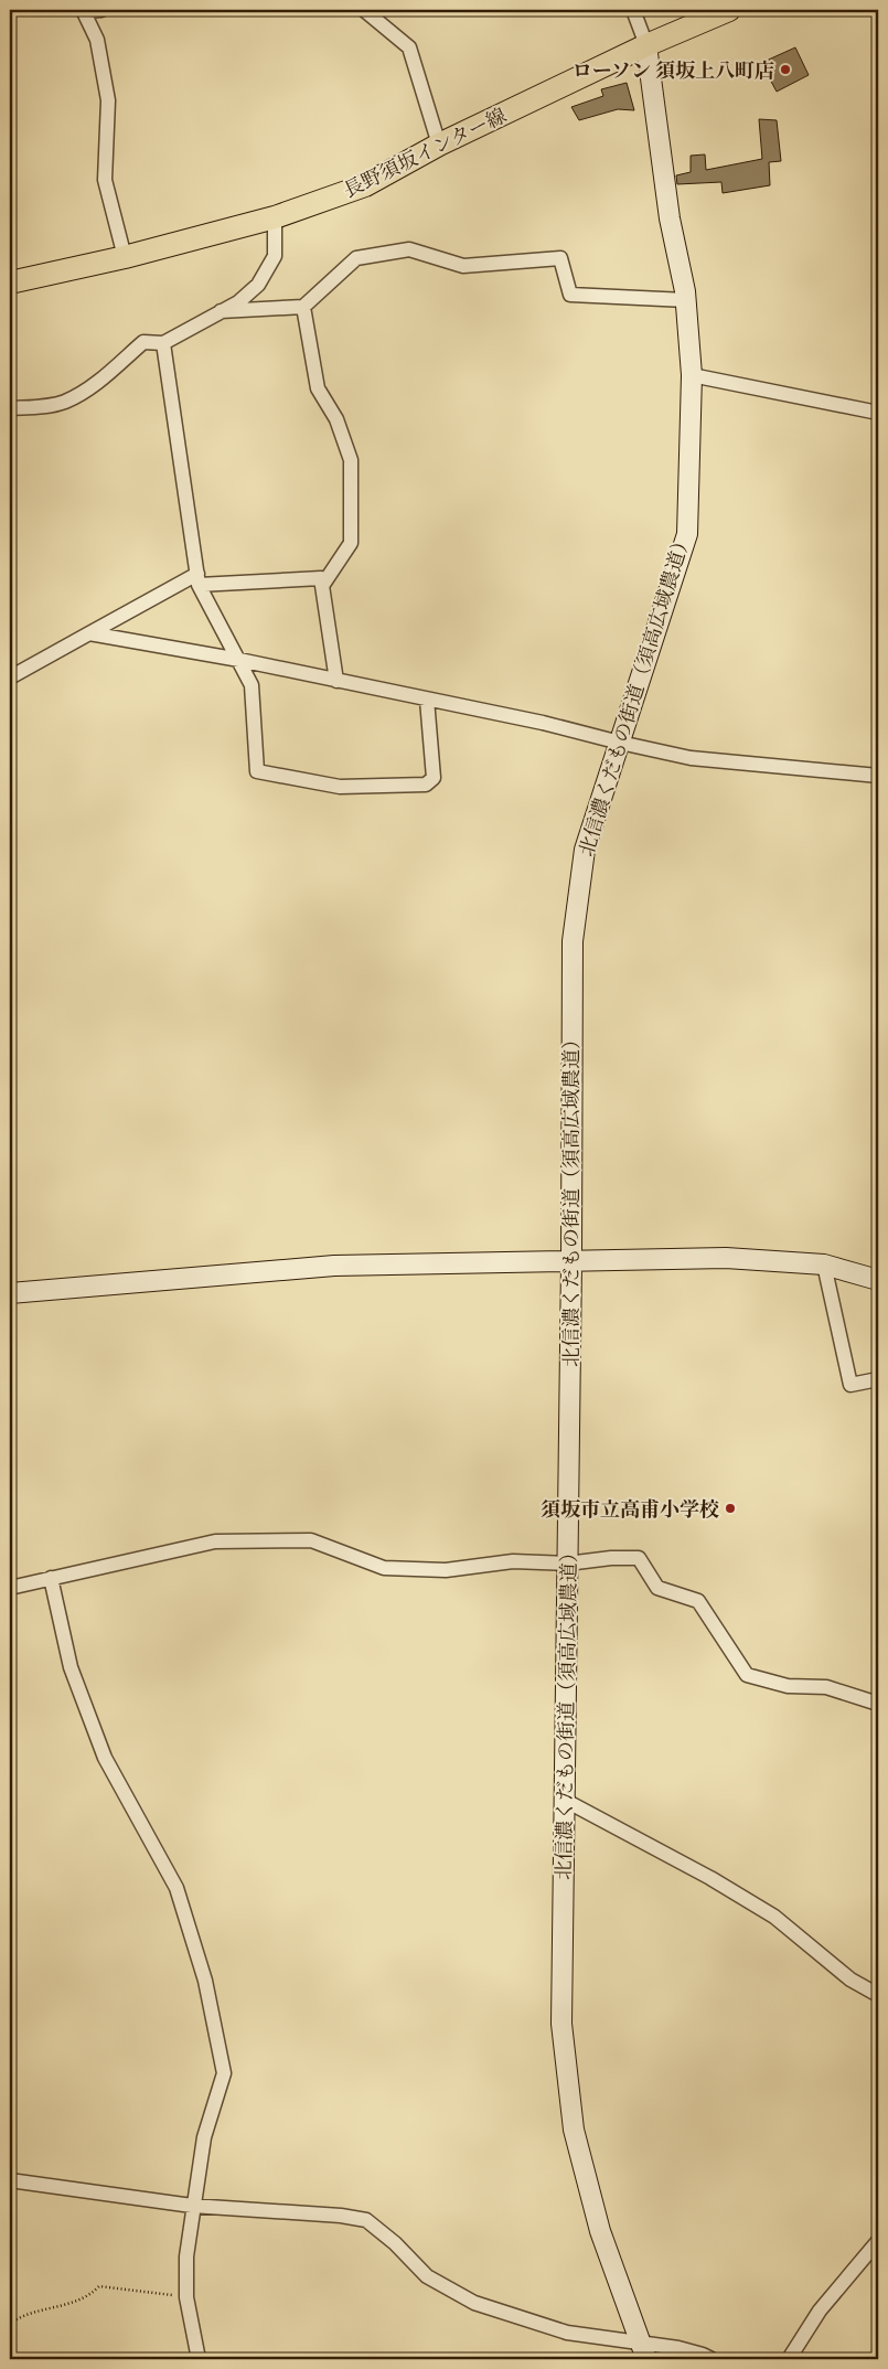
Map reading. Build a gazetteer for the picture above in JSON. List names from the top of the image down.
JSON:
{
  "streets": {
    "main road": ["長野須坂インター線"],
    "street": ["北信濃くだもの街道（須高広域農道）"]
  },
  "crossings": [
    ["長野須坂インター線", "北信濃くだもの街道（須高広域農道）"]
  ],
  "places": ["ローソン 須坂上八町店", "須坂市立高甫小学校"]
}
